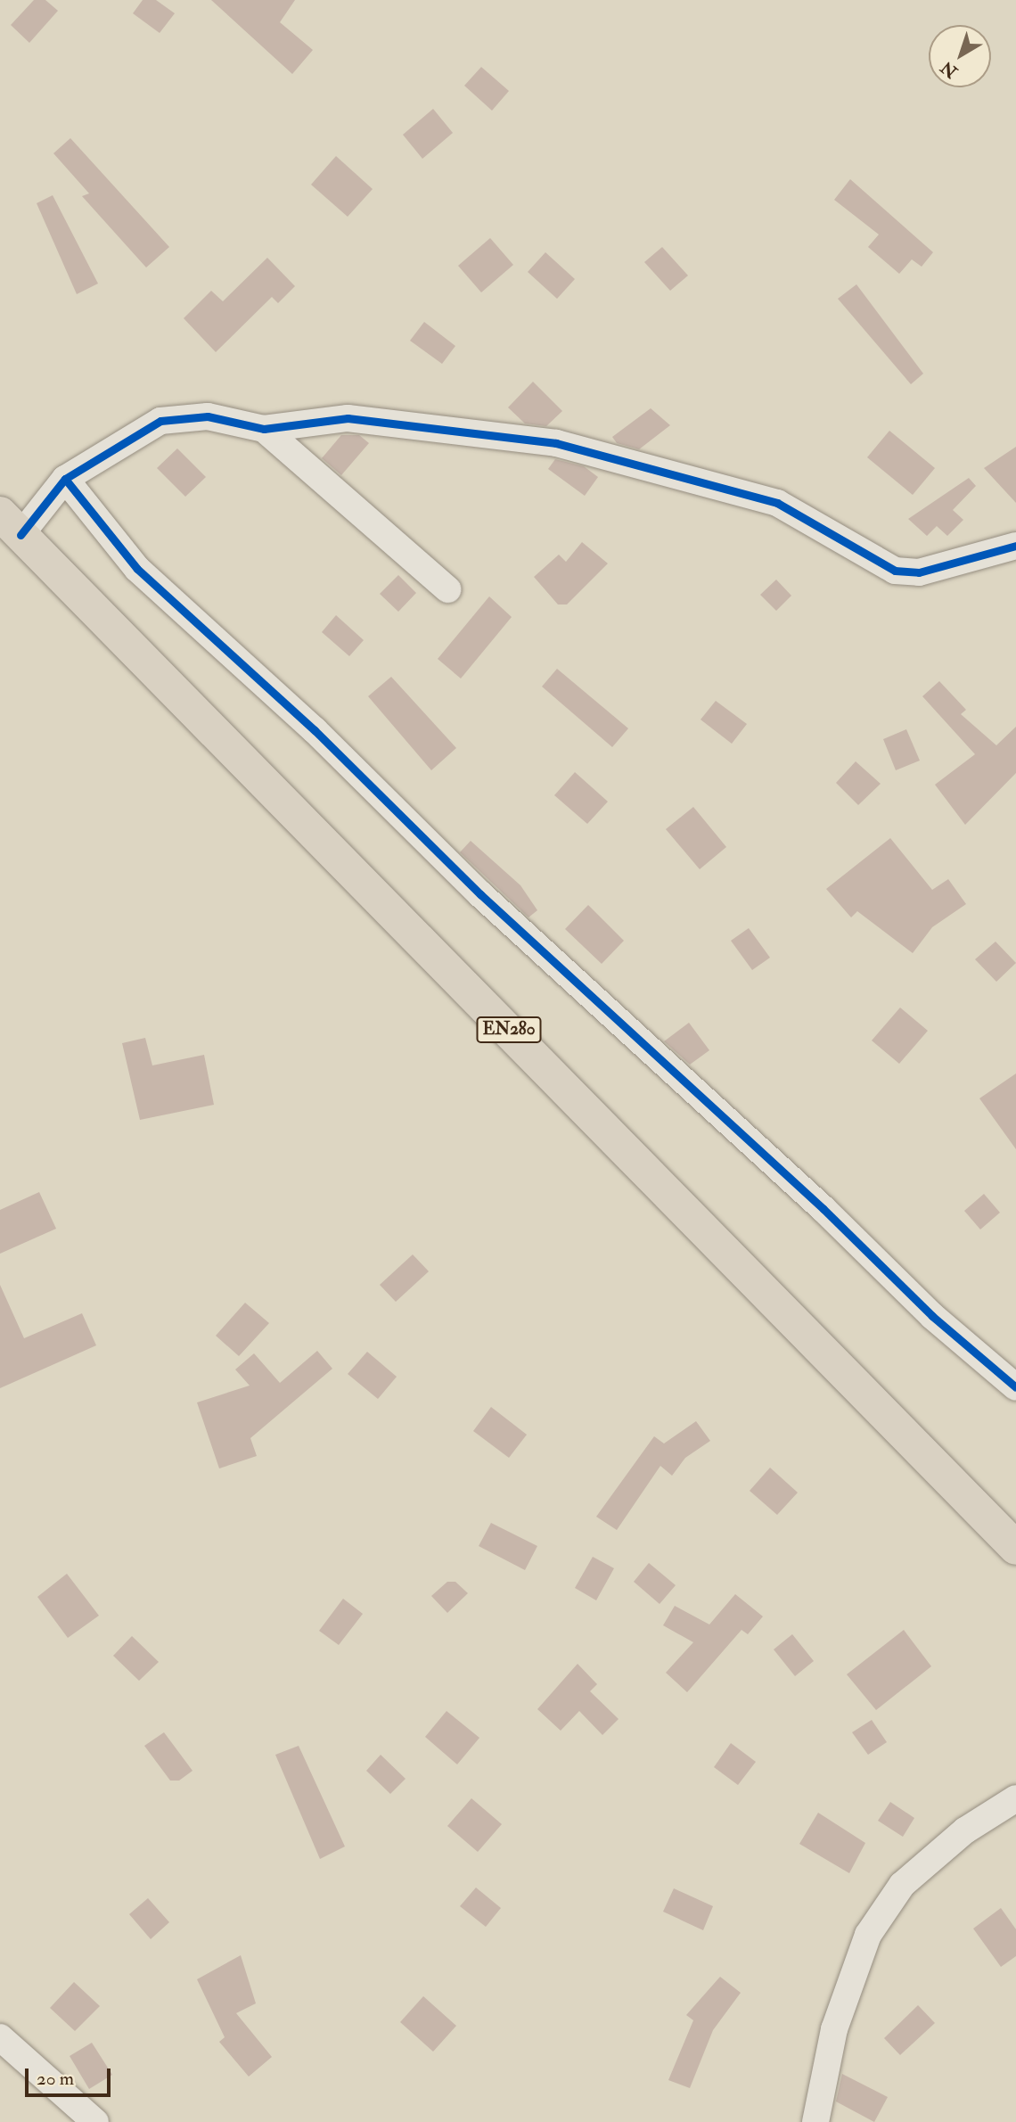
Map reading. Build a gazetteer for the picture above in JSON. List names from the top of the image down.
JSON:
{
  "streets": {
    "main road": ["EN280"]
  },
  "scale_bar": "20 m",
  "north": "bottom left"
}
